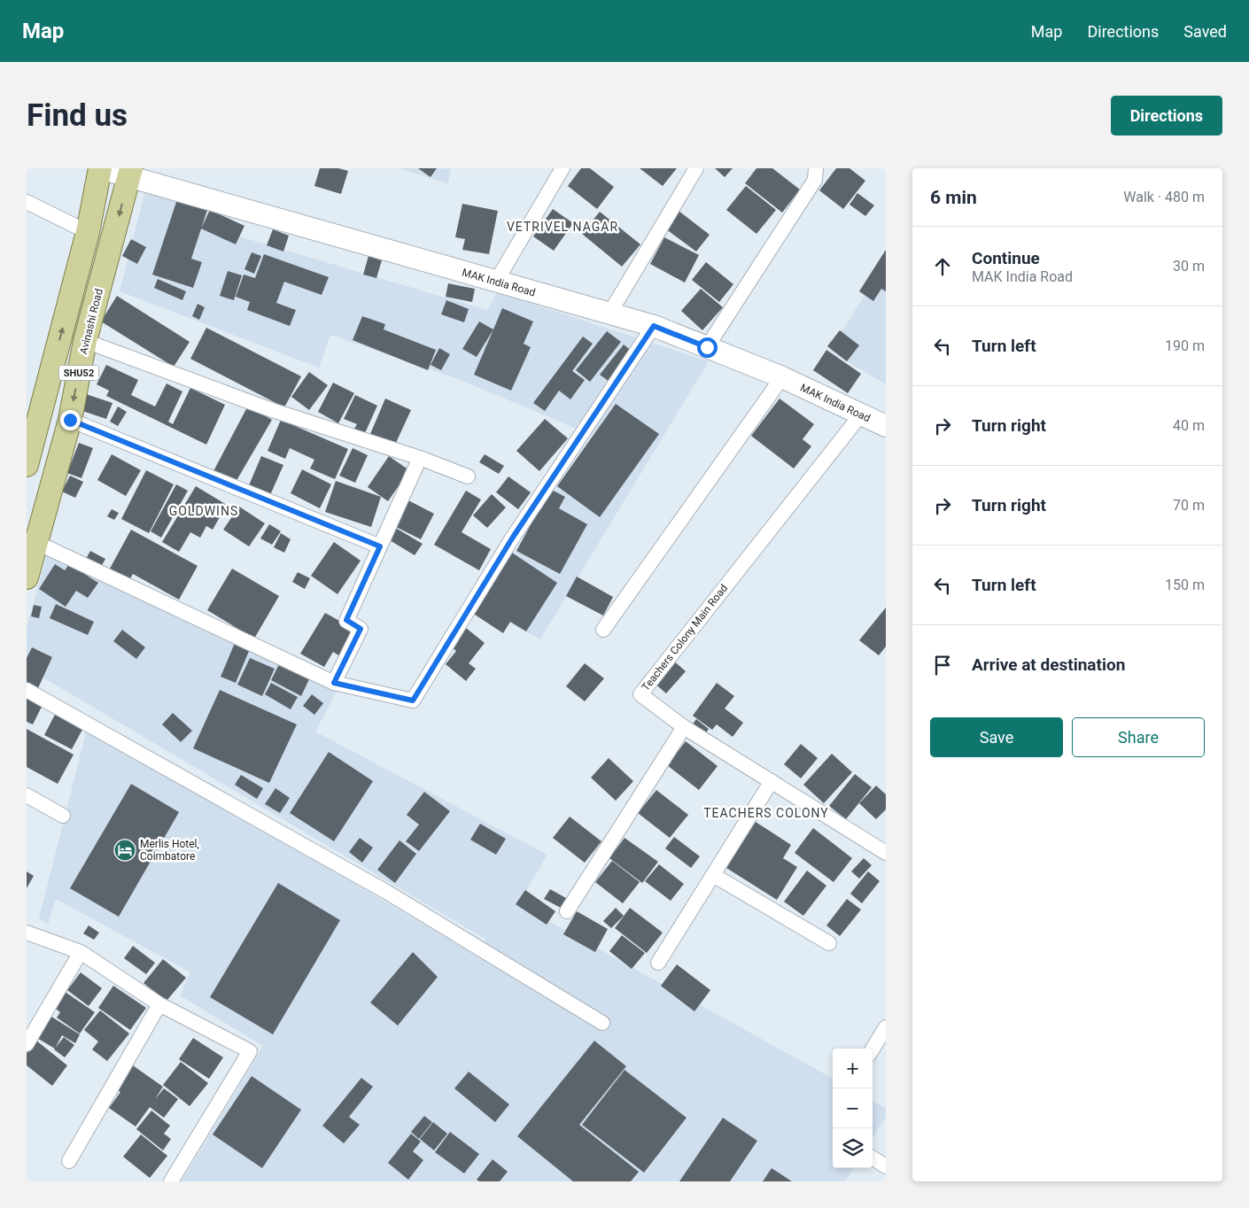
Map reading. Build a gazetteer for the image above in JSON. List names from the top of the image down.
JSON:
{
  "streets": {
    "main road": ["Avinashi Road", "SHU52"],
    "street": ["MAK India Road", "Teachers Colony Main Road"]
  },
  "crossings": [
    ["MAK India Road", "Avinashi Road"],
    ["MAK India Road", "SHU52"],
    ["MAK India Road", "Teachers Colony Main Road"]
  ],
  "districts": ["VETRIVEL NAGAR", "GOLDWINS", "TEACHERS COLONY"],
  "places": {
    "hotel": ["Merlis Hotel, Coimbatore"]
  },
  "page": {
    "header": "Map",
    "nav": ["Map", "Directions", "Saved"],
    "buttons": [
      "Directions",
      ["Save", "Share"]
    ],
    "title": "Find us",
    "heading": ["6 min", "Walk · 480 m"],
    "list": [
      ["Continue", "MAK India Road", "30 m"],
      ["Turn left", "190 m"],
      ["Turn right", "40 m"],
      ["Turn right", "70 m"],
      ["Turn left", "150 m"],
      "Arrive at destination"
    ],
    "map_buttons": ["+", "−"]
  }
}
